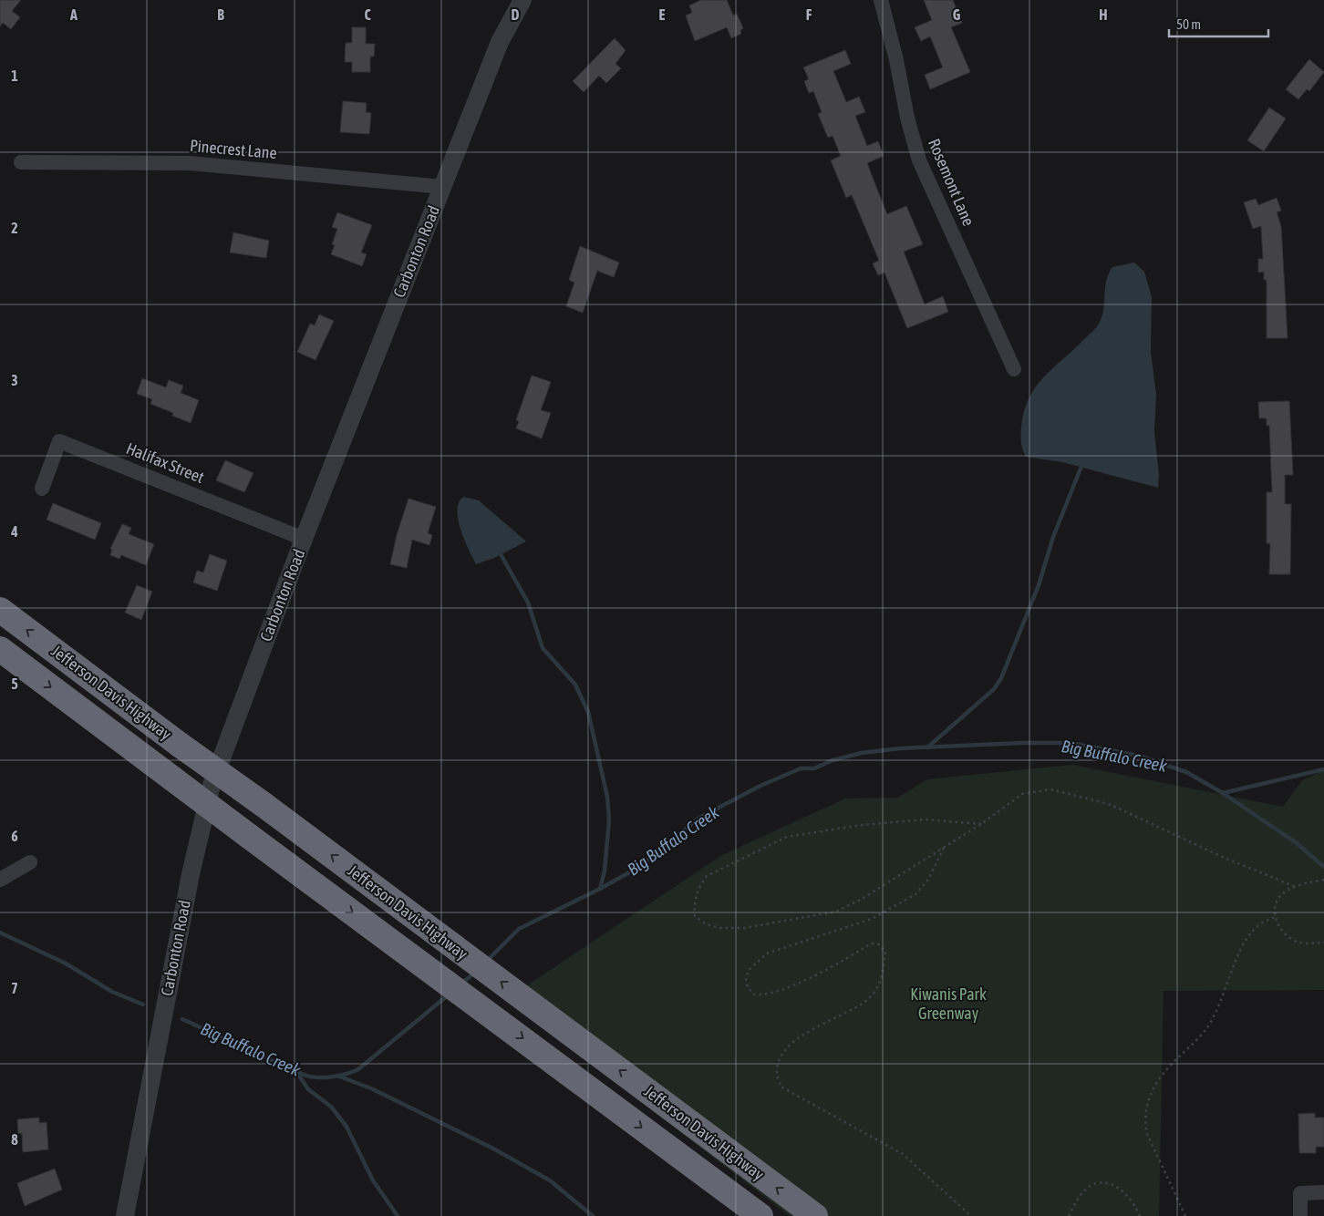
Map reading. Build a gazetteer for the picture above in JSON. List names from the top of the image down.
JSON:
{
  "streets": {
    "highway": ["Jefferson Davis Highway"],
    "street": [
      "Pinecrest Lane",
      "Rosemont Lane",
      "Carbonton Road",
      "Halifax Street"
    ]
  },
  "crossings": [
    ["Pinecrest Lane", "Carbonton Road"],
    ["Carbonton Road", "Halifax Street"]
  ],
  "water": ["Big Buffalo Creek"],
  "parks": ["Kiwanis Park Greenway"],
  "scale_bar": "50 m",
  "grid": {
    "columns": [
      "A",
      "B",
      "C",
      "D",
      "E",
      "F",
      "G",
      "H"
    ],
    "rows": [
      "1",
      "2",
      "3",
      "4",
      "5",
      "6",
      "7",
      "8"
    ]
  }
}
